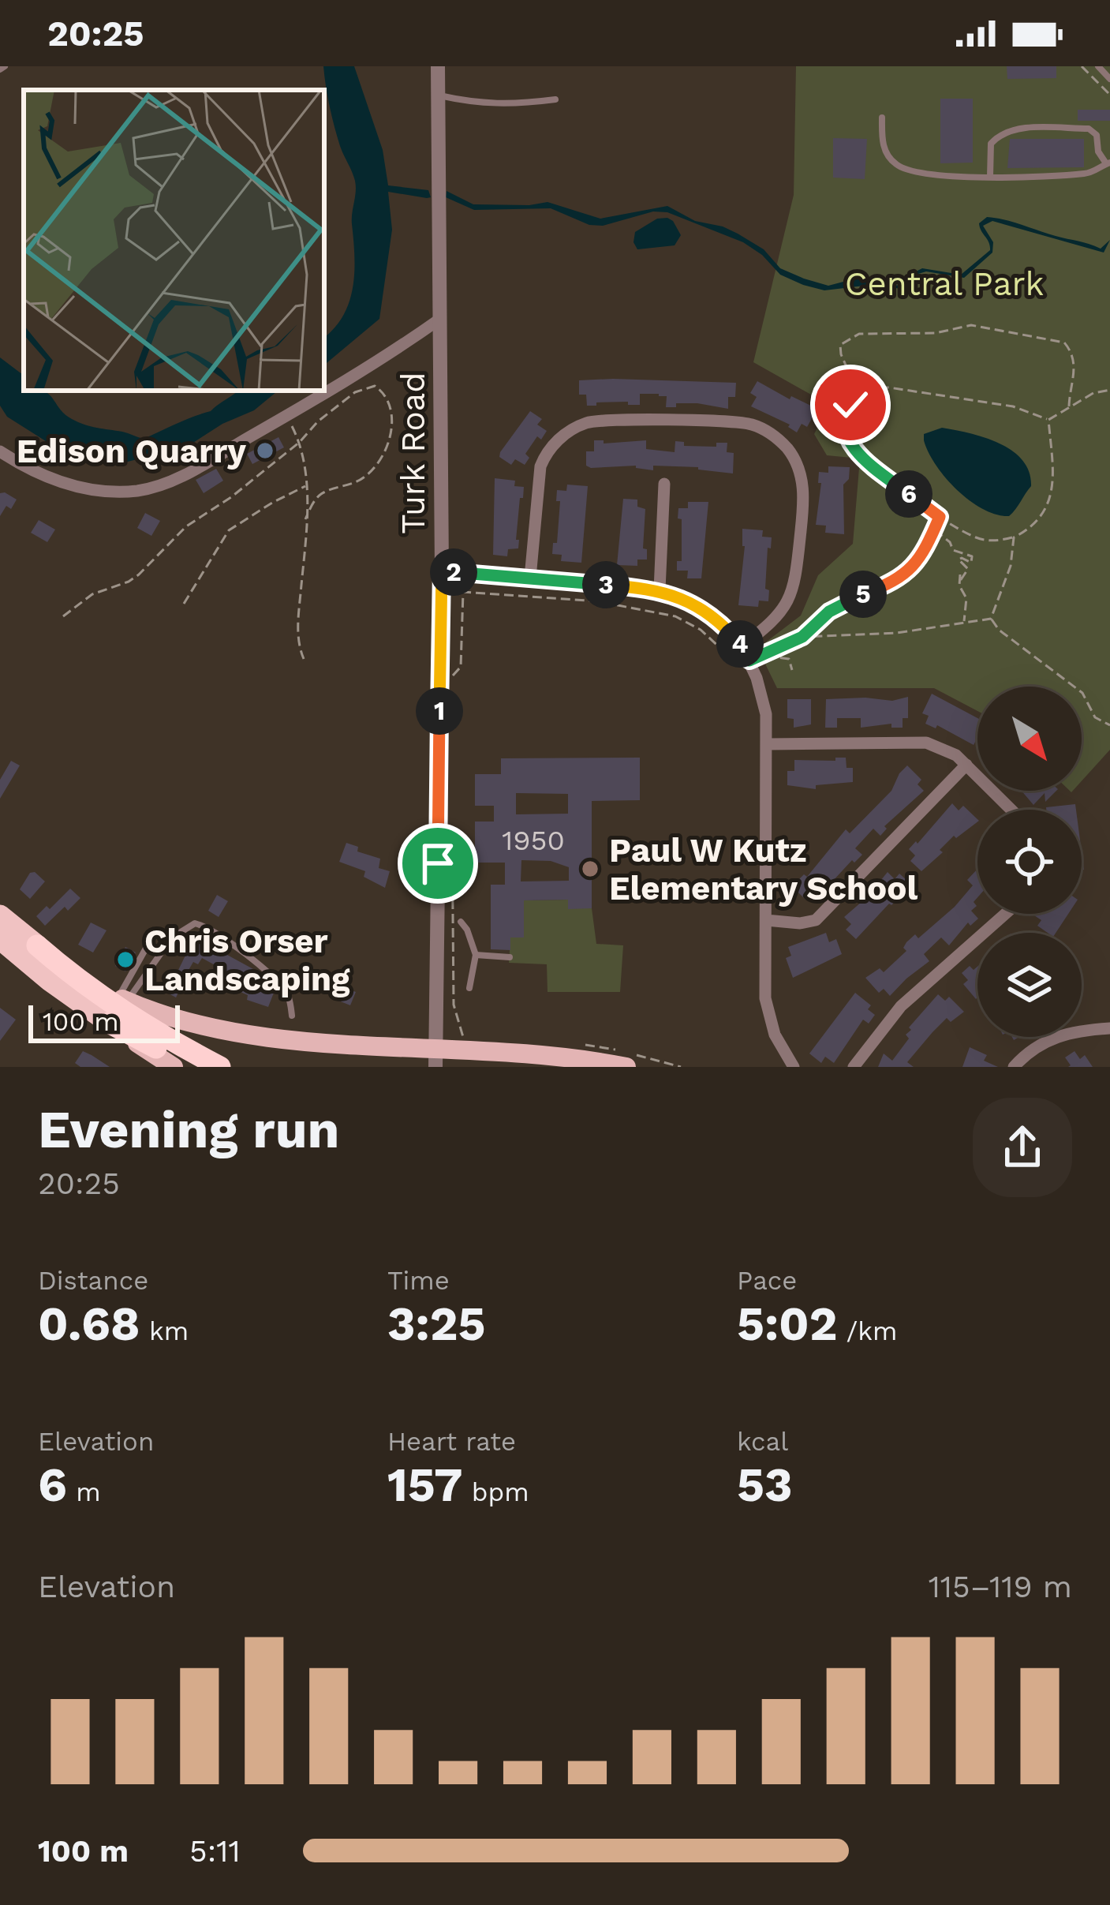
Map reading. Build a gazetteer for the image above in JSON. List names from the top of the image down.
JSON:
{
  "streets": {
    "street": ["Turk Road"]
  },
  "parks": ["Central Park"],
  "places": ["Edison Quarry", "Paul W Kutz Elementary School", "Chris Orser Landscaping"],
  "house_numbers": ["1950"],
  "scale_bar": "100 m",
  "north": "bottom right",
  "page": {
    "status": "20:25",
    "pins": [
      "6",
      "2",
      "3",
      "5",
      "4",
      "1"
    ],
    "scale": "100 m",
    "heading": ["Evening run", "20:25"],
    "stats": [
      ["Distance", "0.68 km"],
      ["Time", "3:25"],
      ["Pace", "5:02 /km"],
      ["Elevation", "6 m"],
      ["Heart rate", "157 bpm"],
      ["kcal", "53"]
    ],
    "chart": ["Elevation", "115–119 m"],
    "list": [
      {
        "name": "100 m",
        "note": "5:11"
      }
    ]
  }
}
